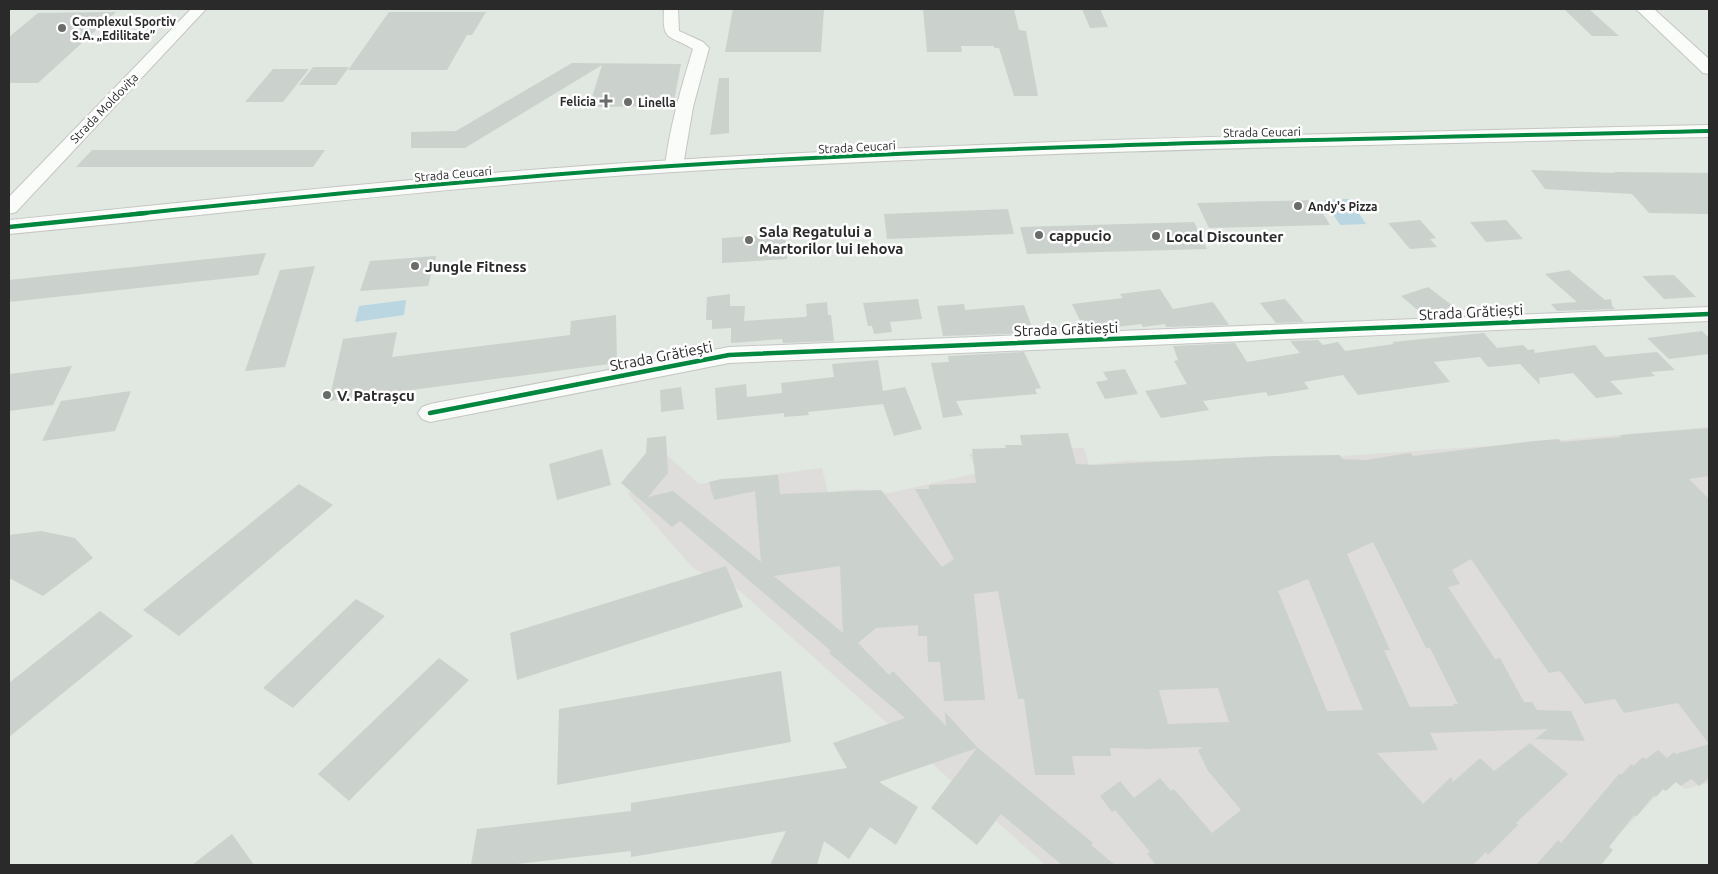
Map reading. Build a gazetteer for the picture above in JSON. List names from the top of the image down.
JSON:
{
  "streets": {
    "street": ["Strada Moldovița", "Strada Ceucari", "Strada Grătiești"]
  },
  "places": {
    "other": [
      "Complexul Sportiv S.A. „Edilitate”",
      "Linella",
      "Andy's Pizza",
      "cappucio",
      "Local Discounter",
      "Sala Regatului a Martorilor lui Iehova",
      "Jungle Fitness",
      "V. Patrașcu"
    ],
    "health": ["Felicia"]
  }
}
